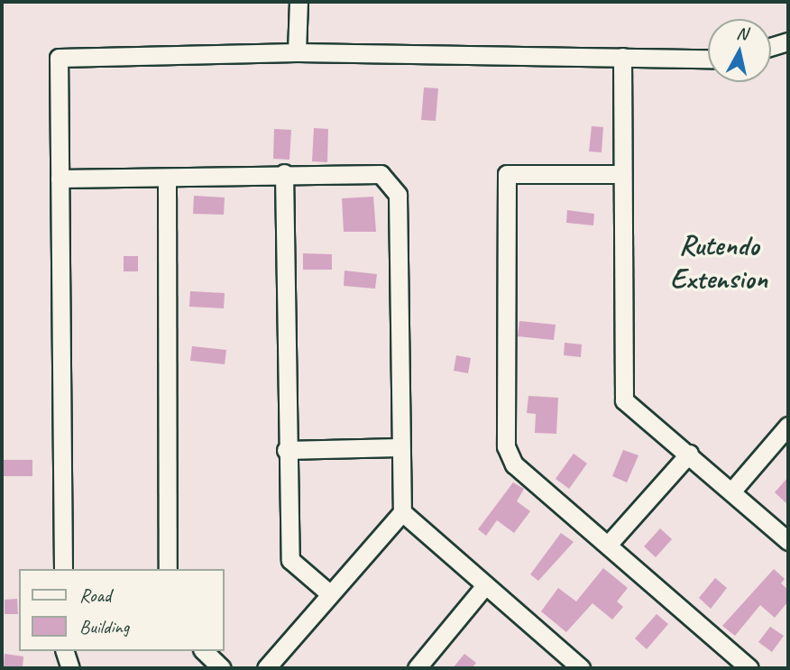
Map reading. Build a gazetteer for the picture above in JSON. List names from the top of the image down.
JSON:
{
  "districts": ["Rutendo Extension"],
  "legend": ["Road", "Building"],
  "north": "top"
}
